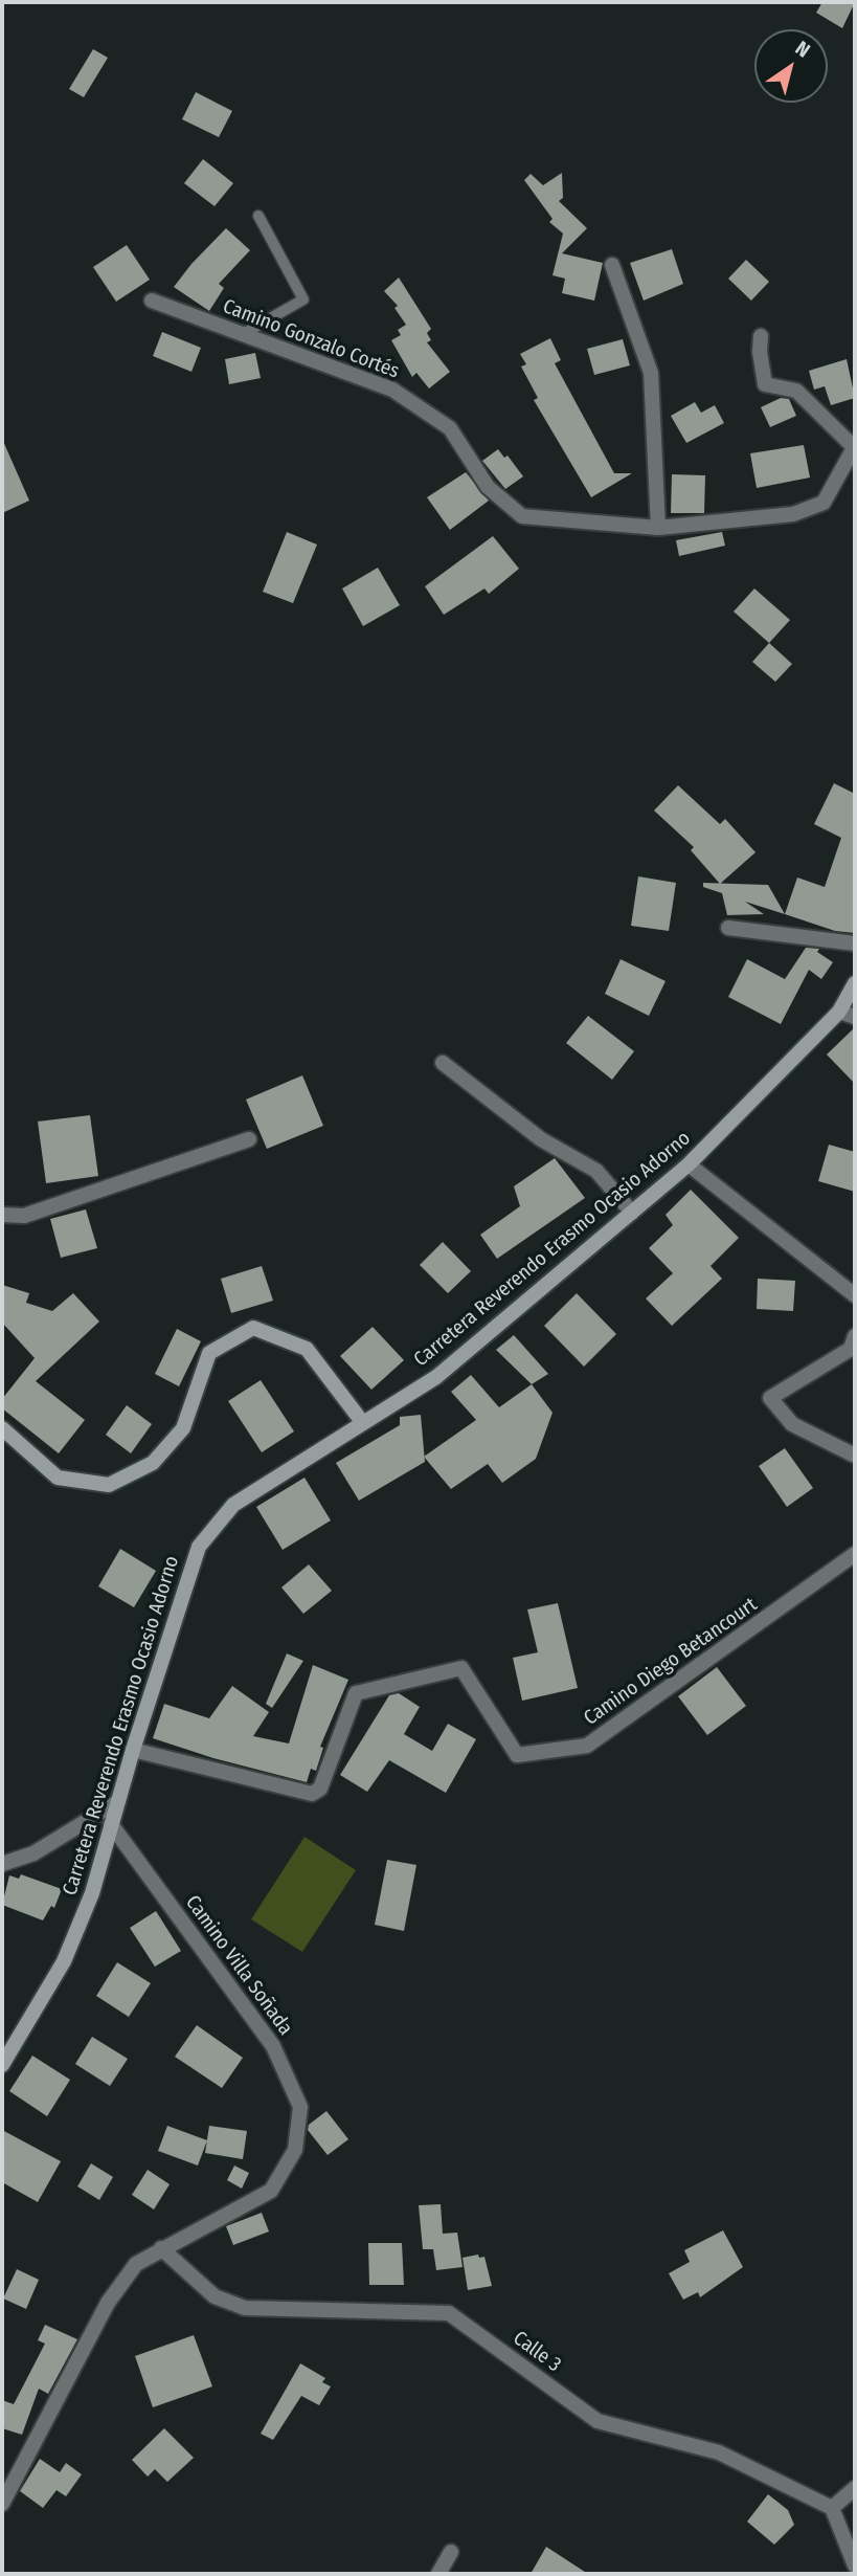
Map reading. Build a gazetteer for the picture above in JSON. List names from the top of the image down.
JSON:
{
  "streets": {
    "street": [
      "Camino Gonzalo Cortés",
      "Carretera Reverendo Erasmo Ocasio Adorno",
      "Camino Diego Betancourt",
      "Camino Villa Soñada",
      "Calle 3"
    ]
  },
  "crossings": [
    ["Carretera Reverendo Erasmo Ocasio Adorno", "Camino Diego Betancourt"],
    ["Carretera Reverendo Erasmo Ocasio Adorno", "Camino Villa Soñada"],
    ["Camino Villa Soñada", "Calle 3"]
  ],
  "north": "top right"
}
